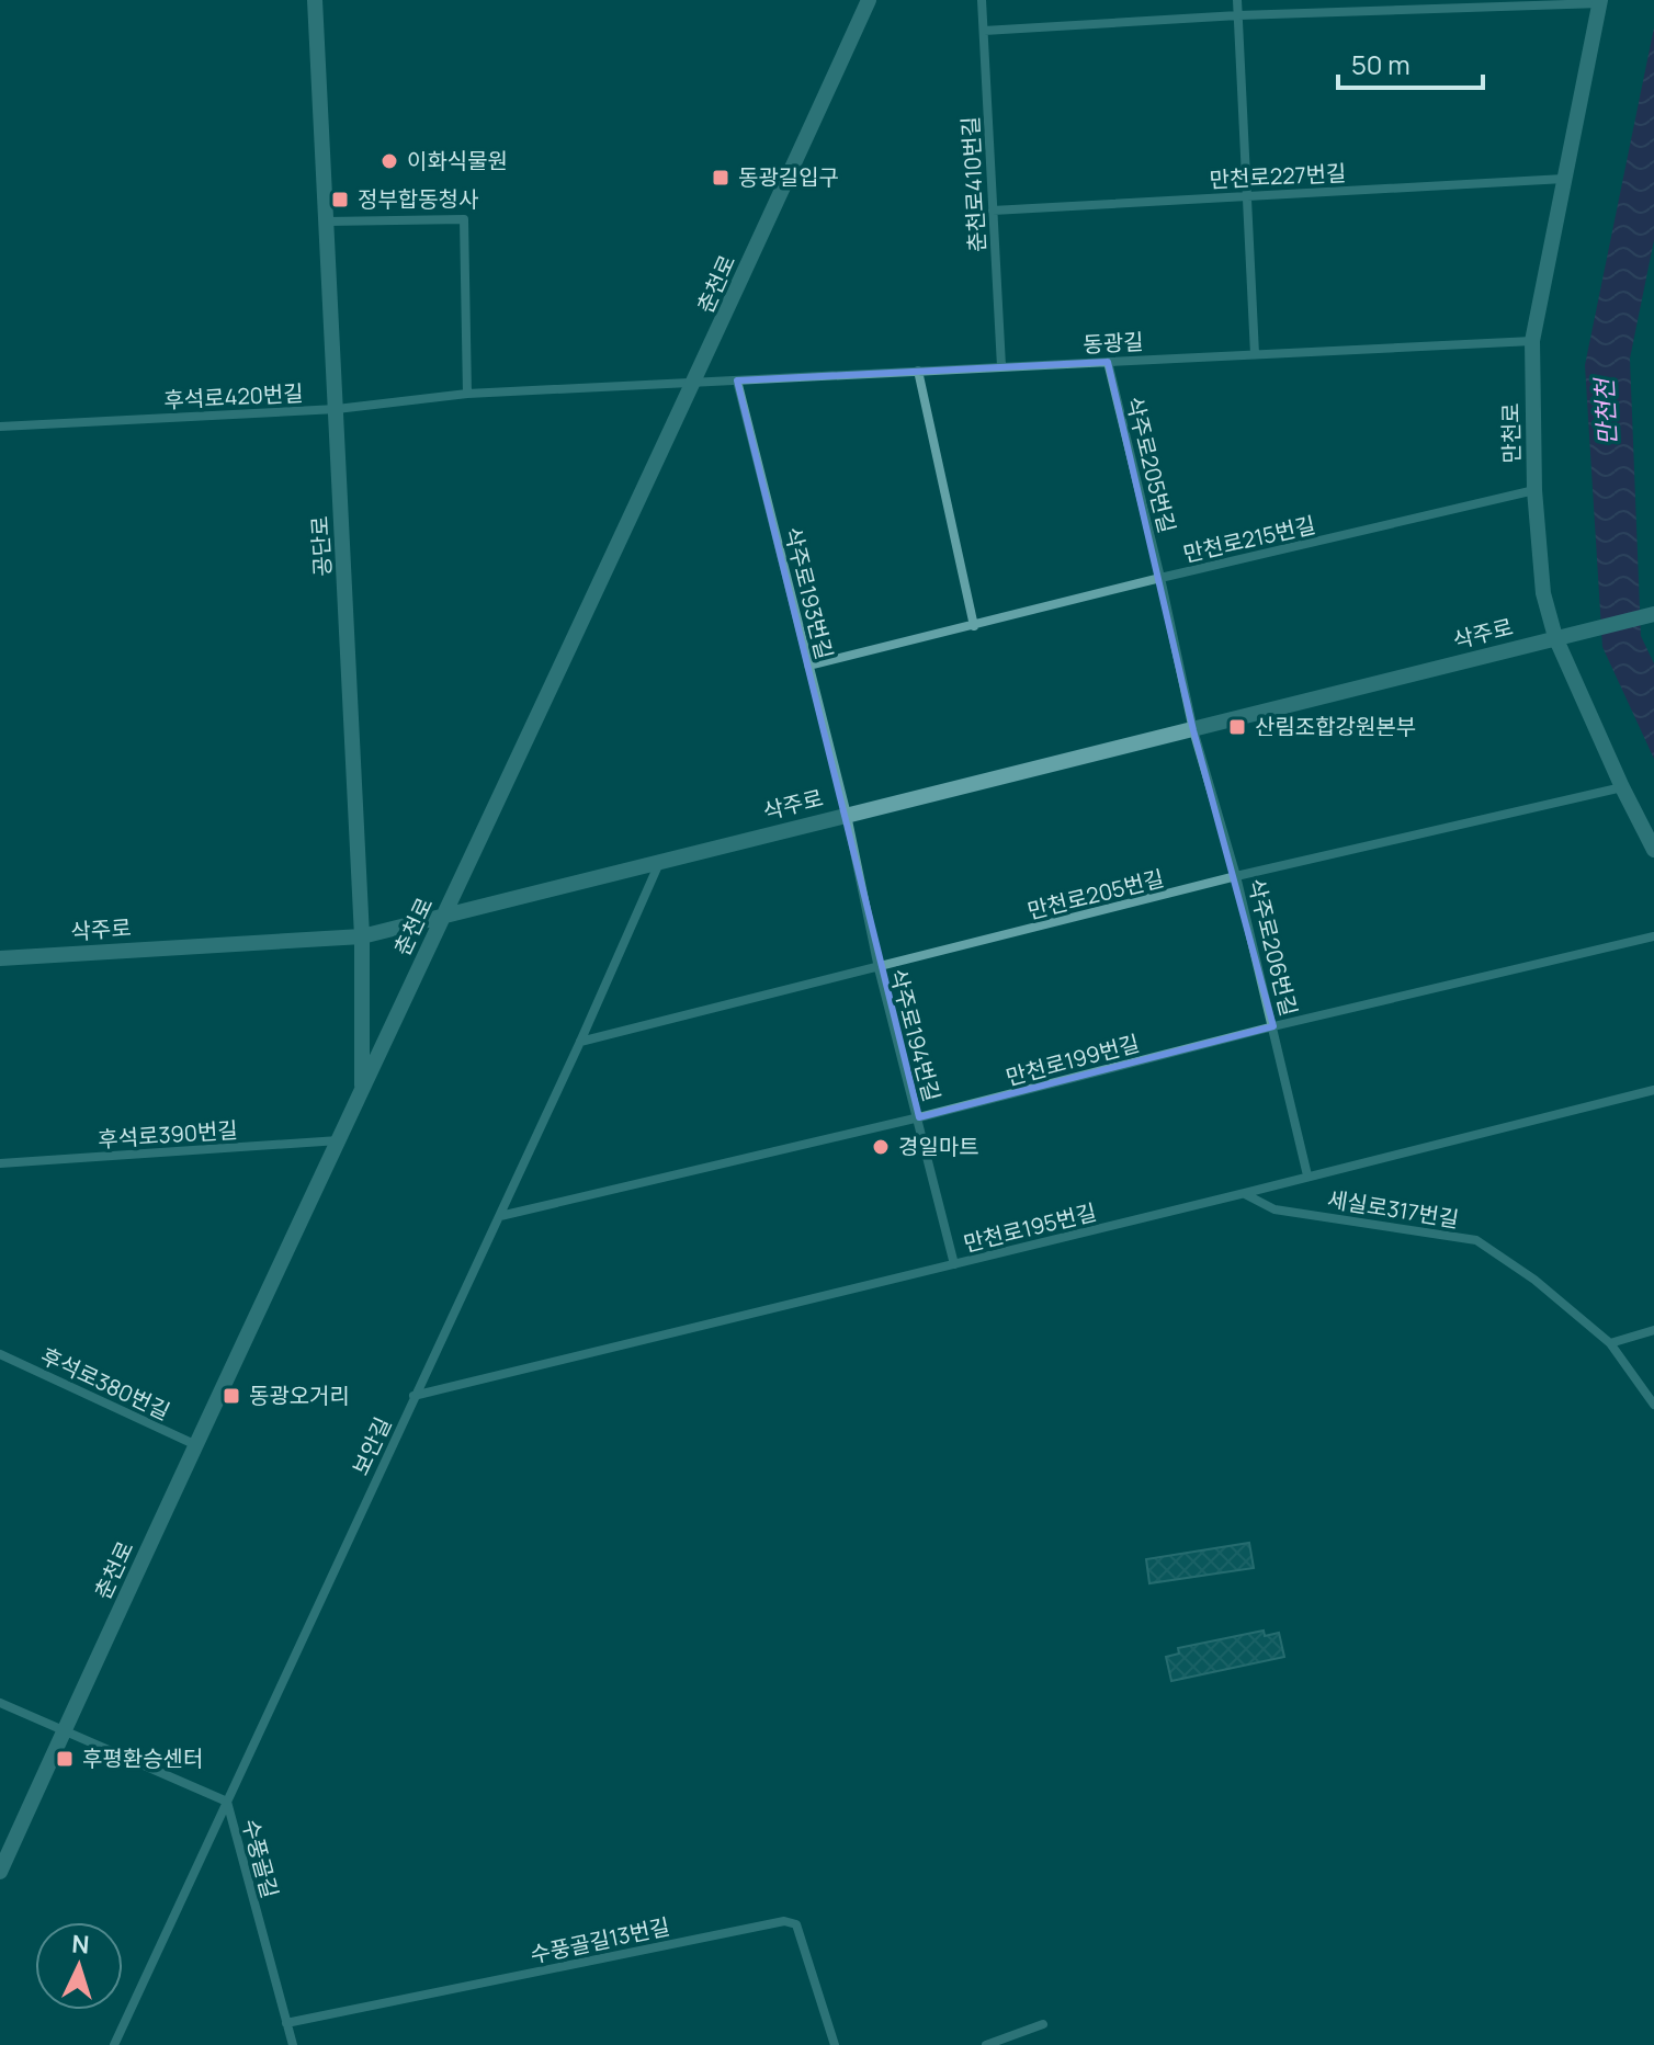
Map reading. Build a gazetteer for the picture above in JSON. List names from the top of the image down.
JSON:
{
  "streets": {
    "street": [
      "만천로227번길",
      "춘천로410번길",
      "춘천로",
      "동광길",
      "후석로420번길",
      "만천로",
      "삭주로205번길",
      "만천로215번길",
      "공단로",
      "삭주로193번길",
      "삭주로",
      "만천로205번길",
      "삭주로206번길",
      "삭주로194번길",
      "만천로199번길",
      "후석로390번길",
      "세실로317번길",
      "만천로195번길",
      "후석로380번길",
      "보안길",
      "수풍골길",
      "수풍골길13번길"
    ]
  },
  "crossings": [
    ["만천로227번길", "춘천로410번길"],
    ["만천로227번길", "만천로"],
    ["춘천로410번길", "동광길"],
    ["춘천로", "동광길"],
    ["춘천로", "후석로420번길"],
    ["춘천로", "공단로"],
    ["춘천로", "삭주로"],
    ["춘천로", "후석로390번길"],
    ["춘천로", "후석로380번길"],
    ["춘천로", "수풍골길"],
    ["동광길", "후석로420번길"],
    ["동광길", "만천로"],
    ["동광길", "삭주로205번길"],
    ["동광길", "삭주로193번길"],
    ["후석로420번길", "공단로"],
    ["만천로", "만천로215번길"],
    ["만천로", "삭주로"],
    ["만천로", "만천로205번길"],
    ["삭주로205번길", "만천로215번길"],
    ["삭주로205번길", "삭주로"],
    ["삭주로205번길", "삭주로206번길"],
    ["만천로215번길", "삭주로193번길"],
    ["공단로", "삭주로"],
    ["삭주로193번길", "삭주로"],
    ["삭주로193번길", "삭주로194번길"],
    ["삭주로", "삭주로206번길"],
    ["삭주로", "삭주로194번길"],
    ["삭주로", "보안길"],
    ["만천로205번길", "삭주로206번길"],
    ["만천로205번길", "삭주로194번길"],
    ["만천로205번길", "보안길"],
    ["삭주로206번길", "만천로199번길"],
    ["삭주로206번길", "만천로195번길"],
    ["삭주로194번길", "만천로199번길"],
    ["삭주로194번길", "만천로195번길"],
    ["만천로199번길", "보안길"],
    ["세실로317번길", "만천로195번길"],
    ["만천로195번길", "보안길"],
    ["보안길", "수풍골길"],
    ["수풍골길", "수풍골길13번길"]
  ],
  "water": ["만천천"],
  "places": {
    "other": ["이화식물원", "경일마트"],
    "transit": [
      "동광길입구",
      "정부합동청사",
      "산림조합강원본부",
      "동광오거리",
      "후평환승센터"
    ]
  },
  "scale_bar": "50 m",
  "north": "top"
}
